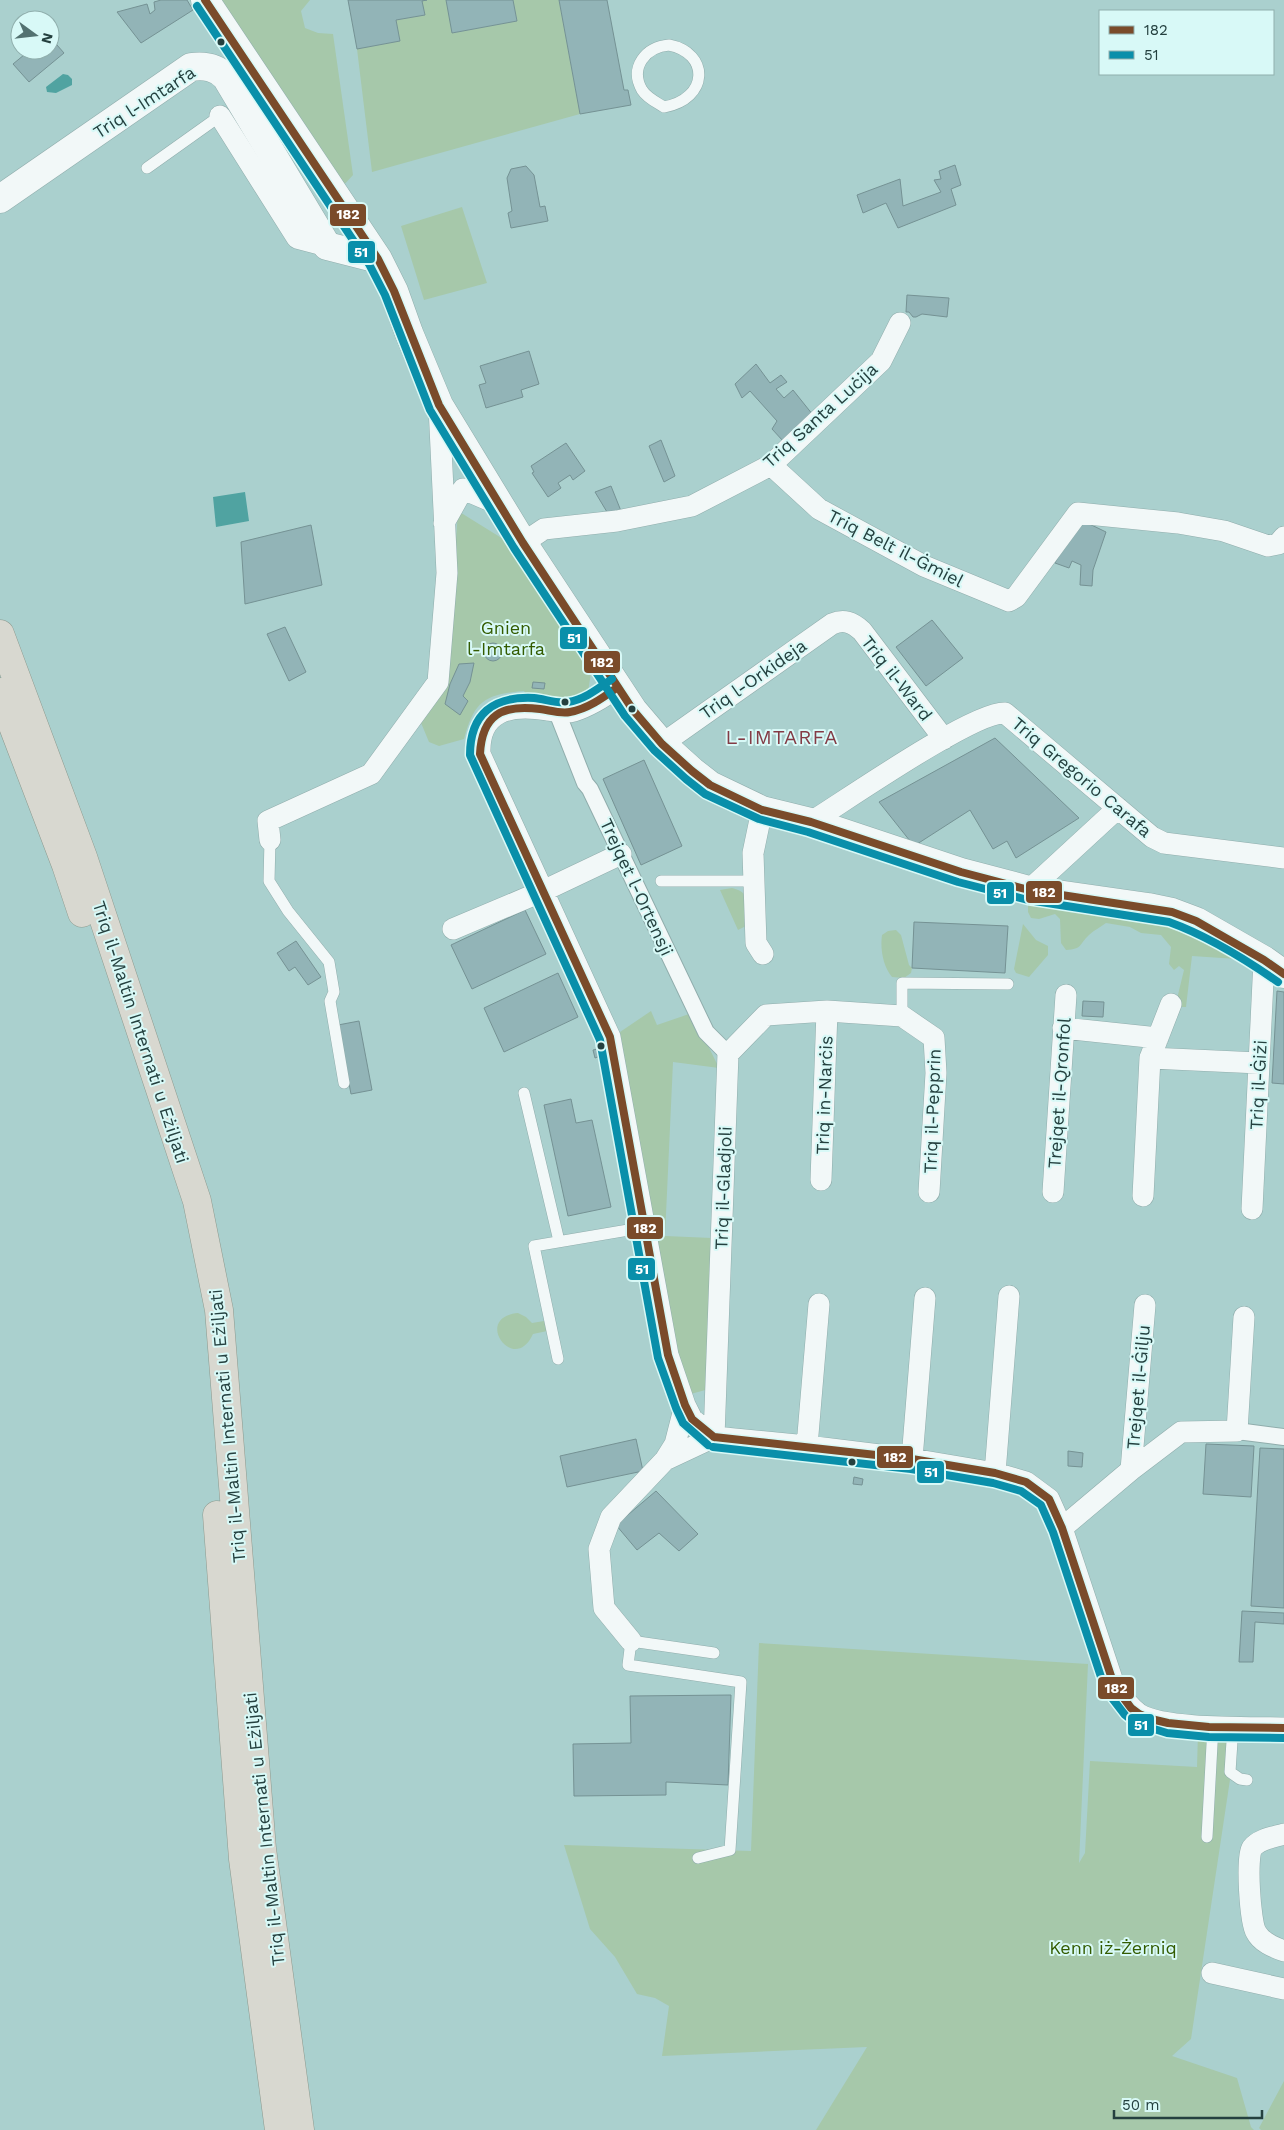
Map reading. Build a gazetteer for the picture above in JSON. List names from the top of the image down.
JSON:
{
  "streets": {
    "highway": ["Triq il-Maltin Internati u Eżiljati"],
    "street": [
      "Triq l-Imtarfa",
      "Triq Santa Luċija",
      "Triq Belt il-Ġmiel",
      "Triq il-Ward",
      "Triq l-Orkideja",
      "Triq Gregorio Carafa",
      "Trejqet l-Ortensji",
      "Triq il-Ġiżi",
      "Trejqet il-Qronfol",
      "Triq in-Narċis",
      "Triq il-Pepprin",
      "Triq il-Gladjoli",
      "Trejqet il-Ġilju"
    ]
  },
  "crossings": [
    ["Triq Santa Luċija", "Triq Belt il-Ġmiel"],
    ["Triq il-Ward", "Triq l-Orkideja"],
    ["Triq il-Ward", "Triq Gregorio Carafa"],
    ["Trejqet l-Ortensji", "Triq il-Gladjoli"]
  ],
  "districts": ["L-IMTARFA"],
  "parks": ["Gnien l-Imtarfa", "Kenn iż-Żerniq"],
  "lines": ["transit line 182", "transit line 51"],
  "legend": ["182", "51"],
  "scale_bar": "50 m",
  "north": "right"
}
